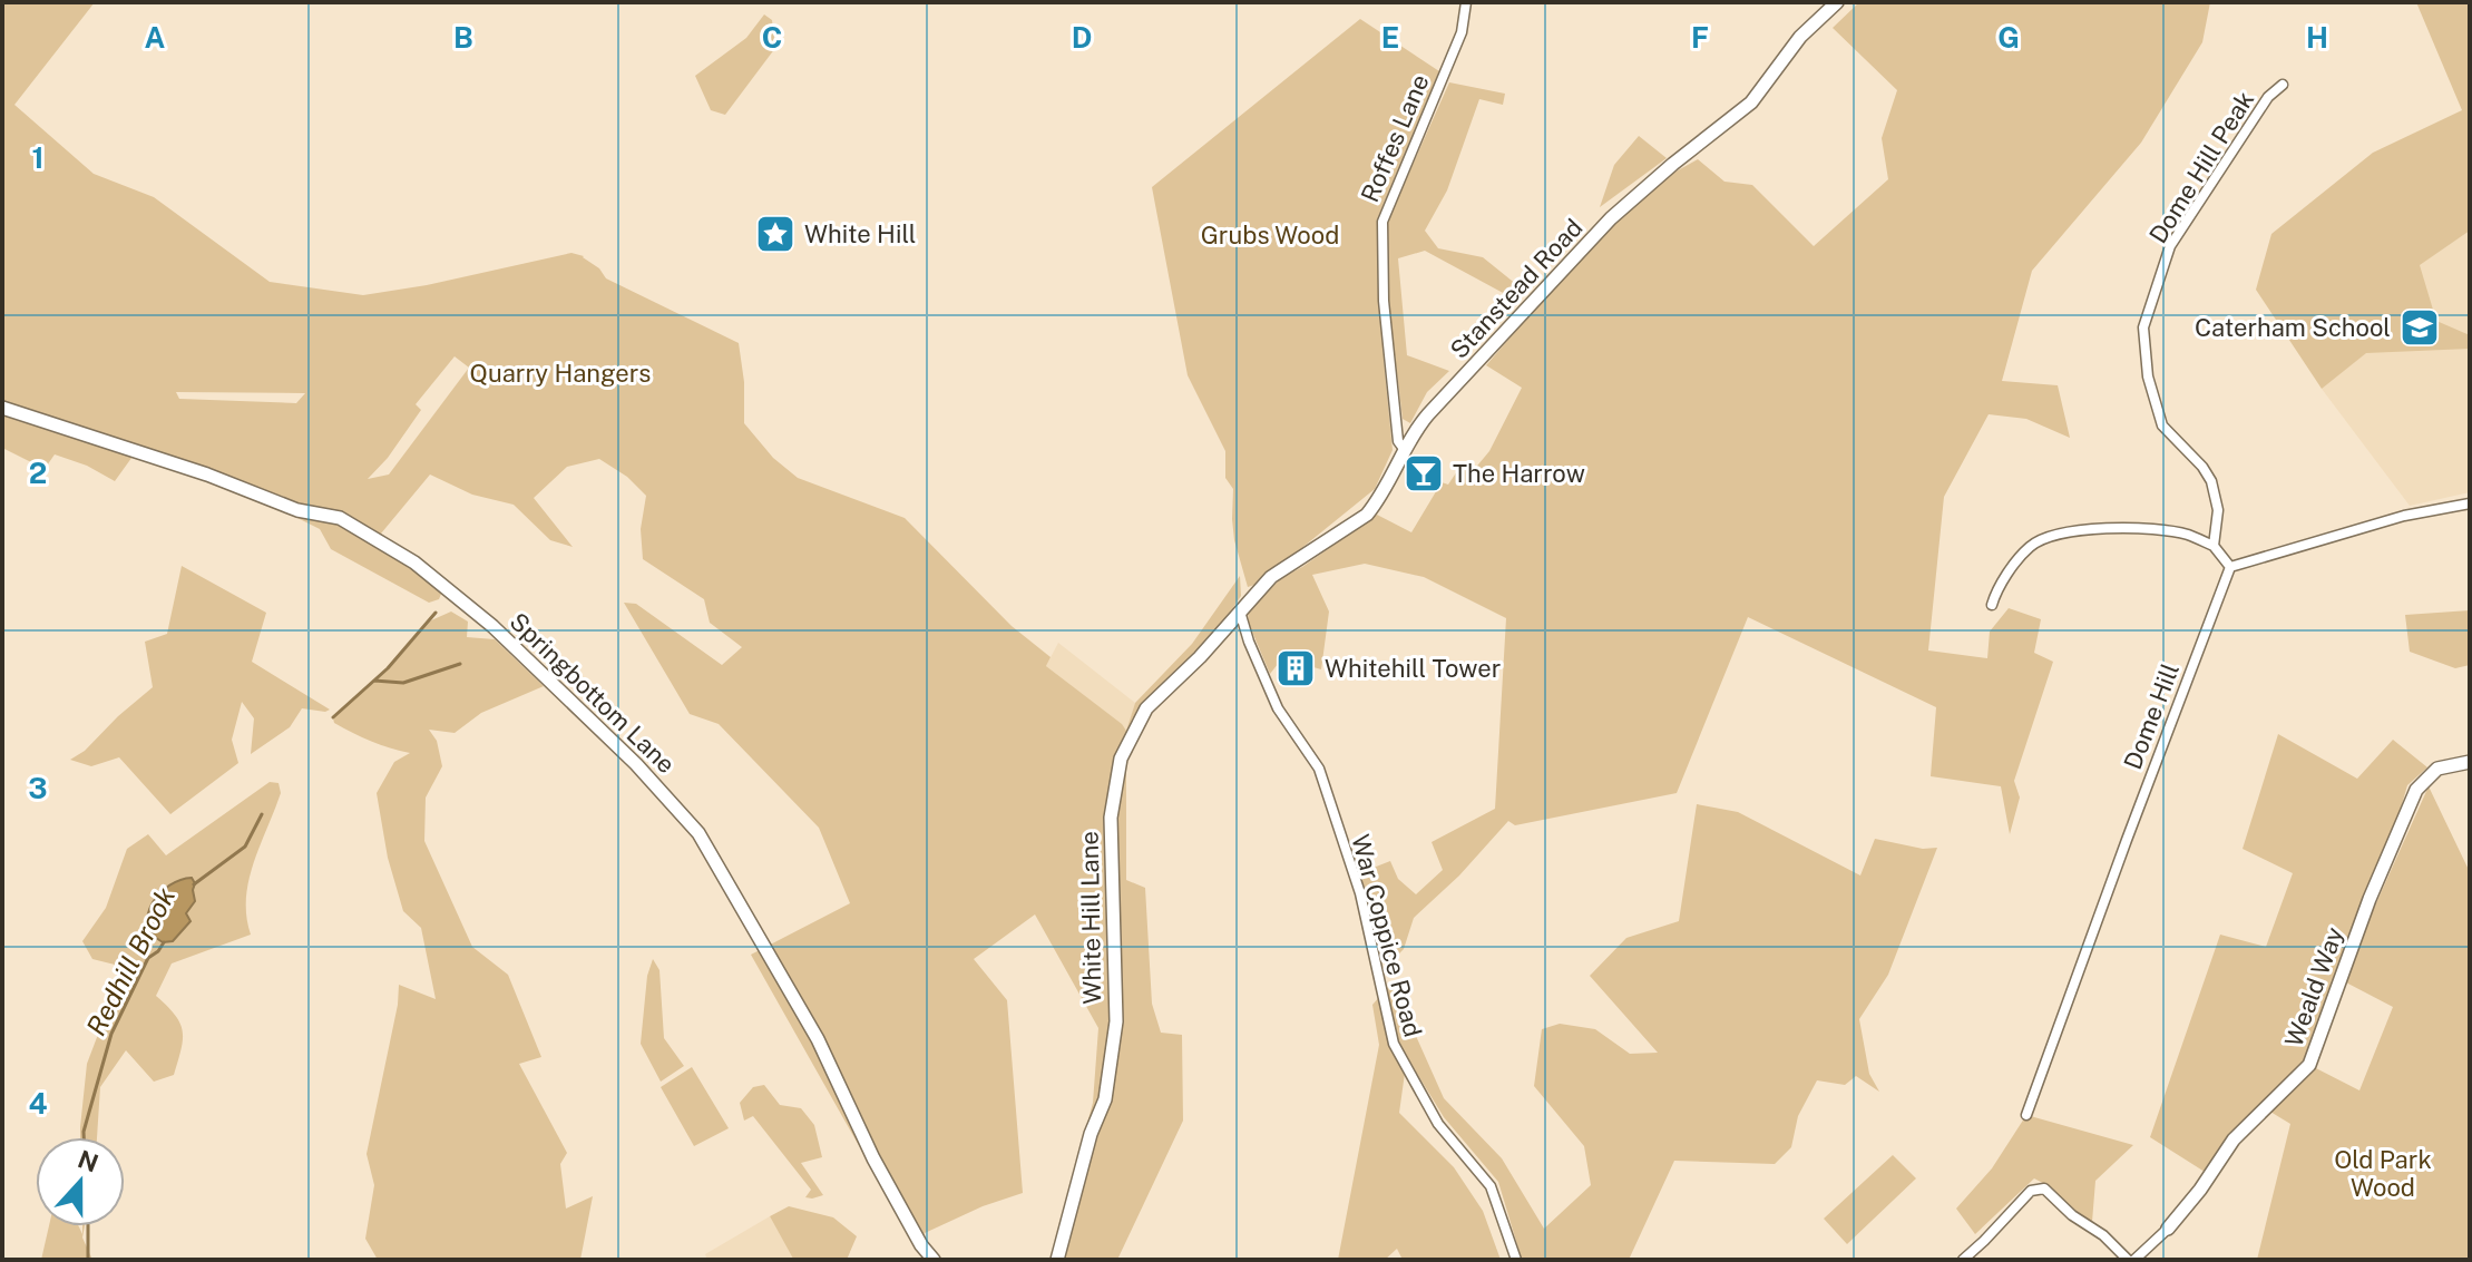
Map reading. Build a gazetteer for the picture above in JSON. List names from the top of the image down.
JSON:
{
  "streets": {
    "street": [
      "Roffes Lane",
      "Dome Hill Peak",
      "Stanstead Road",
      "Springbottom Lane",
      "Dome Hill",
      "White Hill Lane",
      "War Coppice Road",
      "Weald Way"
    ]
  },
  "crossings": [
    ["Roffes Lane", "Stanstead Road"],
    ["Stanstead Road", "White Hill Lane"],
    ["Stanstead Road", "War Coppice Road"],
    ["White Hill Lane", "War Coppice Road"]
  ],
  "water": ["Redhill Brook"],
  "parks": ["Grubs Wood", "Quarry Hangers", "Old Park Wood"],
  "places": {
    "place": ["White Hill"],
    "school or university": ["Caterham School"],
    "bar": ["The Harrow"],
    "building": ["Whitehill Tower"]
  },
  "north": "top",
  "grid": {
    "columns": [
      "A",
      "B",
      "C",
      "D",
      "E",
      "F",
      "G",
      "H"
    ],
    "rows": [
      "1",
      "2",
      "3",
      "4"
    ]
  }
}
